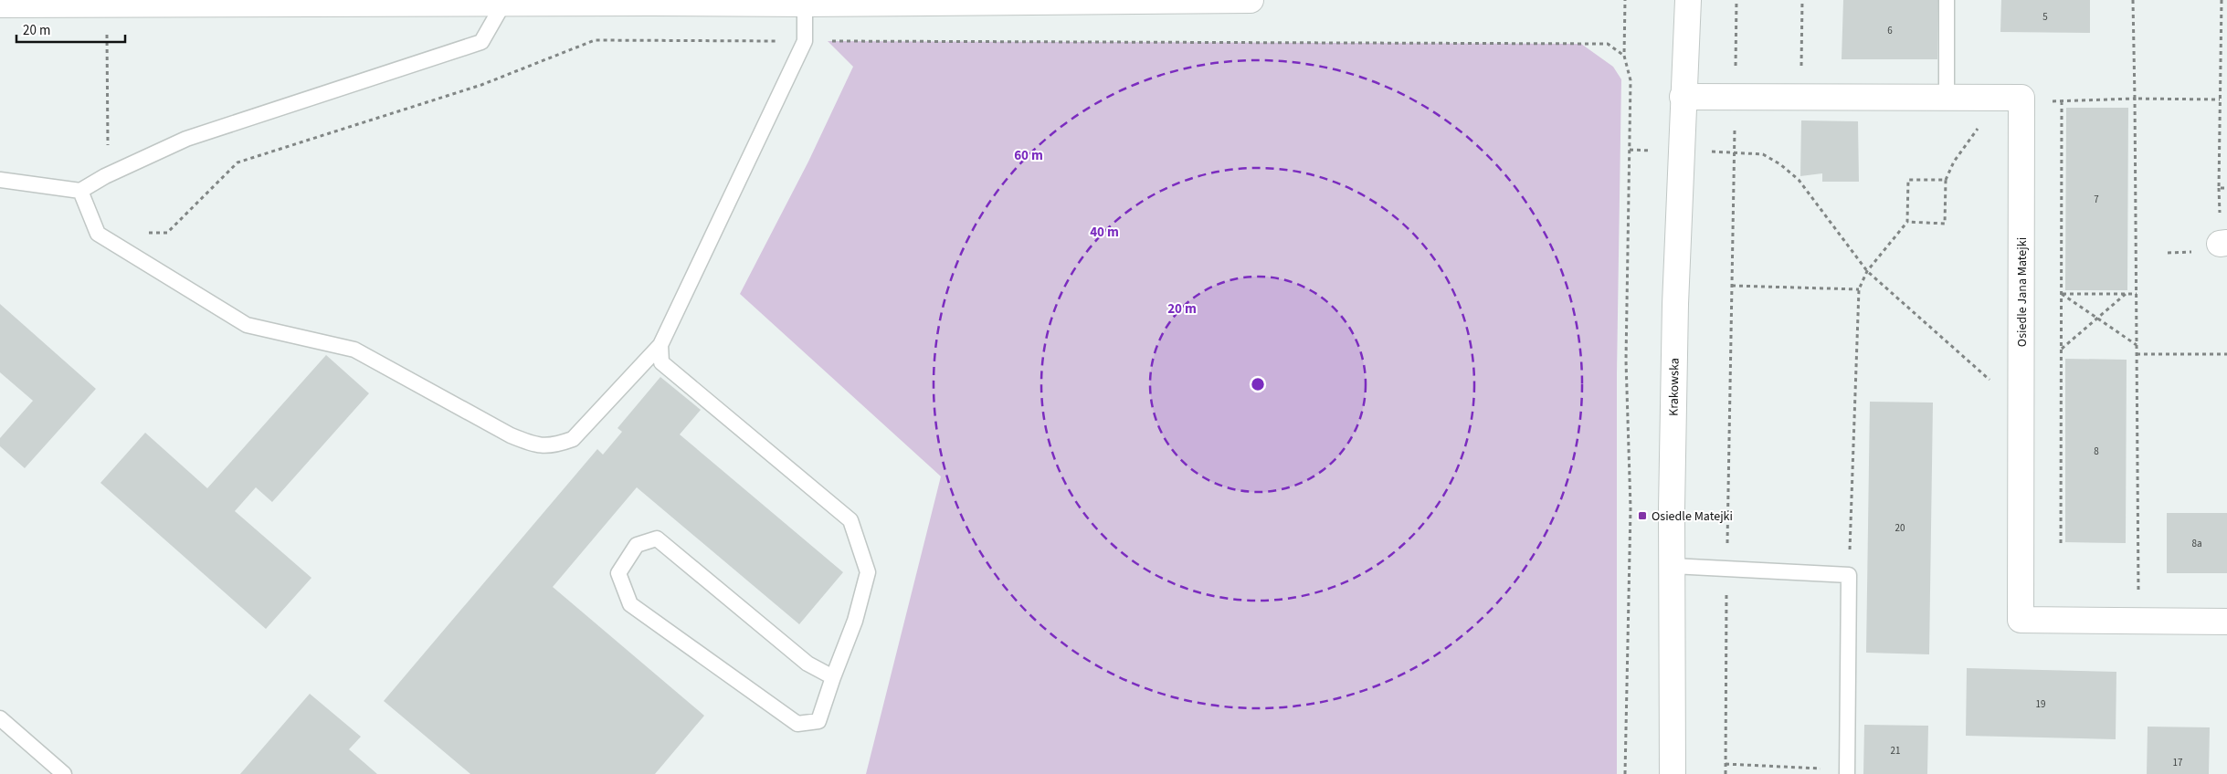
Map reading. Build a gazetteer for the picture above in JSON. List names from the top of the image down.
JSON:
{
  "streets": {
    "street": ["Osiedle Jana Matejki", "Krakowska"]
  },
  "crossings": [
    ["Osiedle Jana Matejki", "Krakowska"]
  ],
  "places": {
    "transit": ["Osiedle Matejki"]
  },
  "house_numbers": [
    "5",
    "6",
    "7",
    "8",
    "20",
    "8a",
    "19",
    "21",
    "17"
  ],
  "scale_bar": "20 m",
  "rings": ["60 m", "40 m", "20 m"]
}
